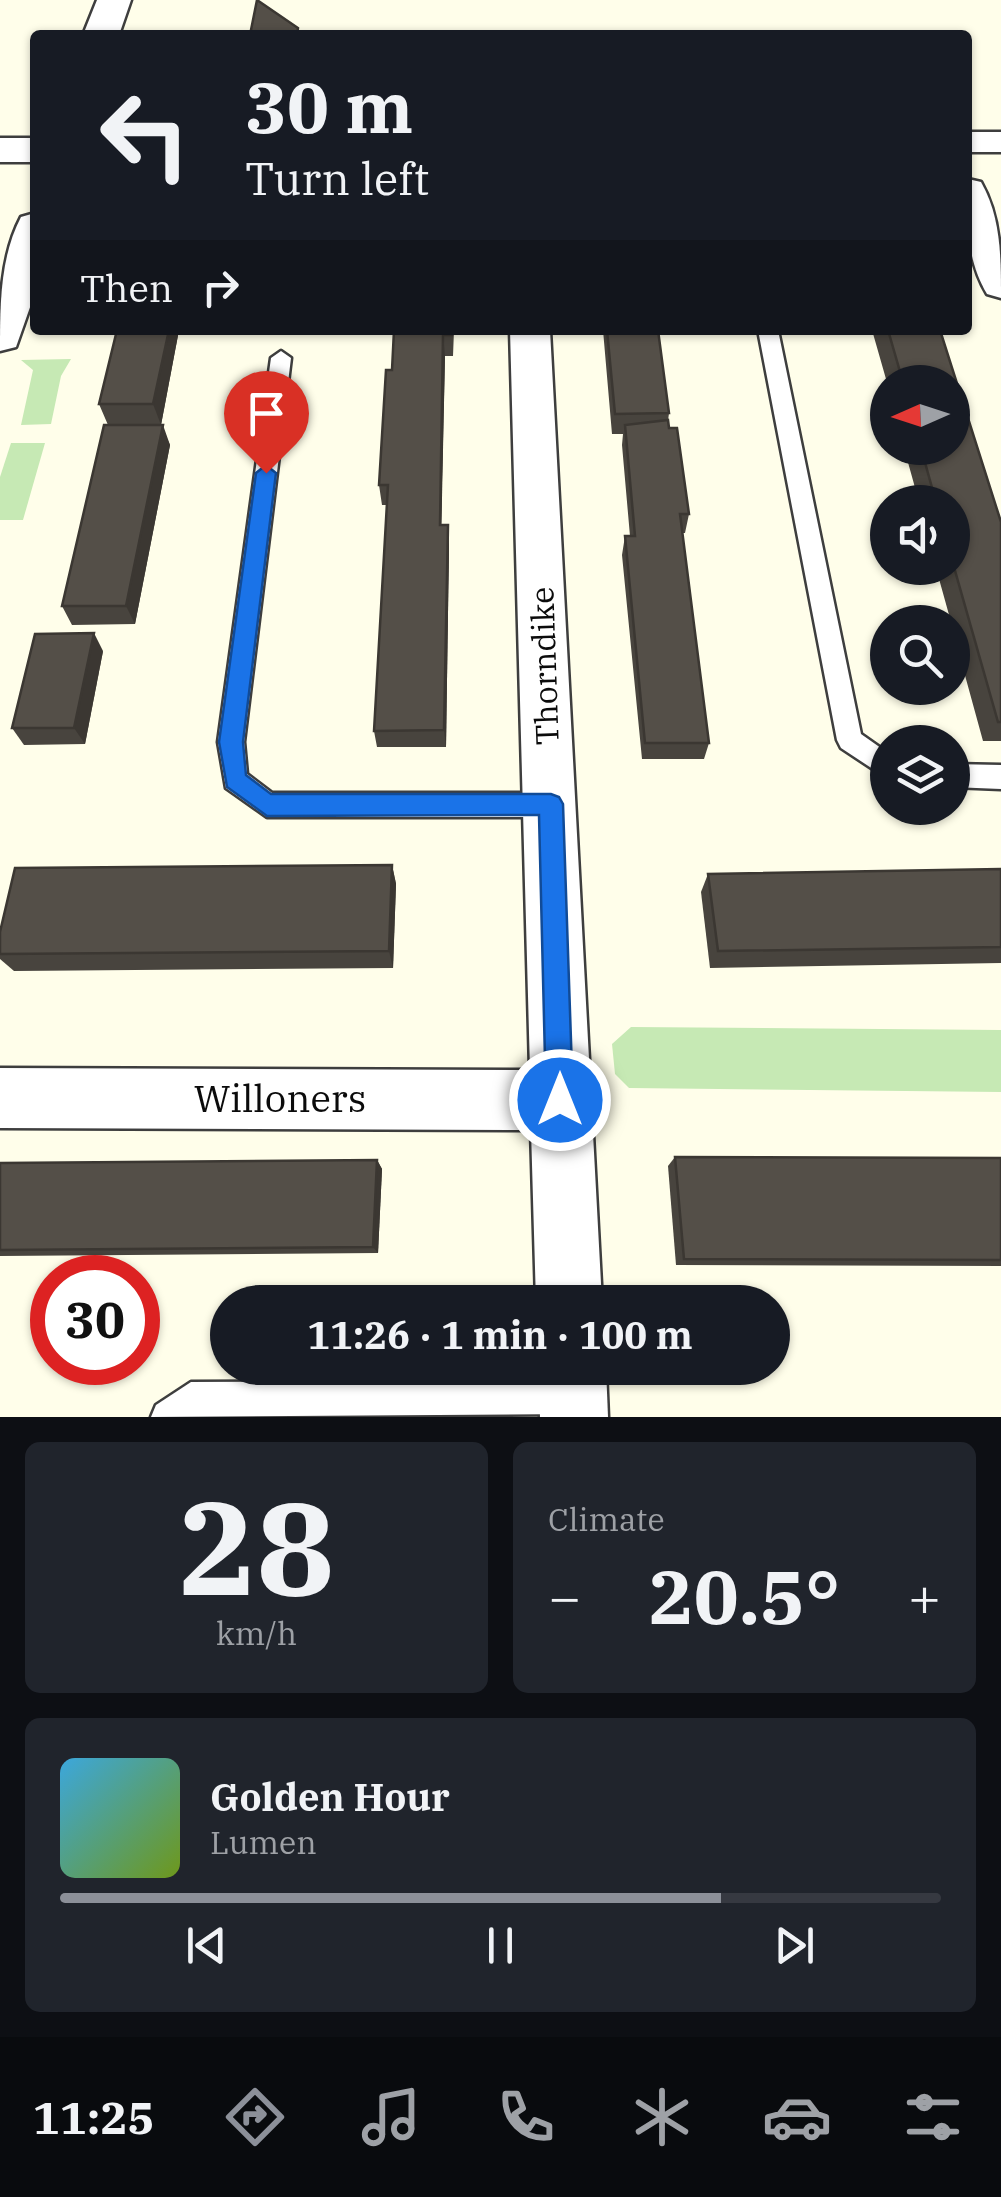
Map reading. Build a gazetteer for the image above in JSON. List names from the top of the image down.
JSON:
{
  "streets": {
    "street": ["Thorndike", "Willoners"]
  },
  "crossings": [
    ["Thorndike", "Willoners"]
  ],
  "north": "left",
  "page": {
    "turn": ["30 m", "Turn left"],
    "then": "Then",
    "limit": "30",
    "trip": "11:26 · 1 min · 100 m",
    "tile": [
      ["28", "km/h"],
      "Climate"
    ],
    "heat": ["−", "20.5°", "+"],
    "song": ["Golden Hour", "Lumen"],
    "tabs": "11:25"
  }
}
